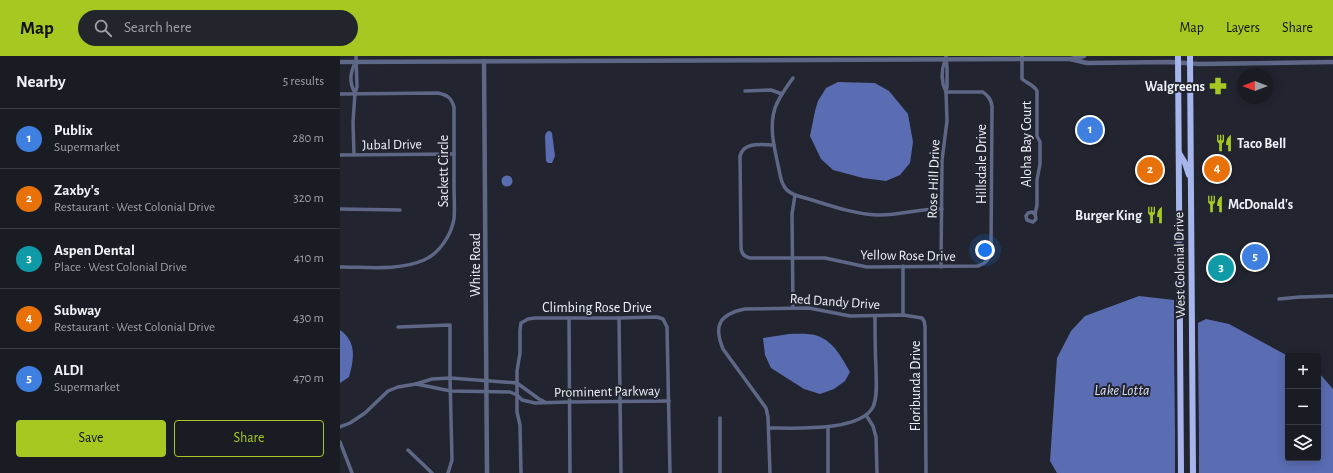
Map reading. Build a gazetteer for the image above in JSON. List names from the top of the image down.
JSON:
{
  "streets": {
    "highway": ["West Colonial Drive"],
    "street": [
      "Jubal Drive",
      "Aloha Bay Court",
      "Hillsdale Drive",
      "Sackett Circle",
      "Rose Hill Drive",
      "Yellow Rose Drive",
      "White Road",
      "Red Dandy Drive",
      "Climbing Rose Drive",
      "Floribunda Drive",
      "Prominent Parkway"
    ]
  },
  "crossings": [
    ["Jubal Drive", "Sackett Circle"],
    ["Hillsdale Drive", "Rose Hill Drive"],
    ["Hillsdale Drive", "Yellow Rose Drive"],
    ["Rose Hill Drive", "Yellow Rose Drive"],
    ["White Road", "Prominent Parkway"],
    ["Red Dandy Drive", "Floribunda Drive"],
    ["Climbing Rose Drive", "Prominent Parkway"]
  ],
  "water": ["Lake Lotta"],
  "places": {
    "pharmacy": ["Walgreens"],
    "restaurant": ["Taco Bell", "McDonald's", "Burger King"]
  },
  "north": "left",
  "page": {
    "header": "Map",
    "search": "Search here",
    "nav": ["Map", "Layers", "Share"],
    "heading": ["Nearby", "5 results"],
    "list": [
      {
        "mark": "1",
        "name": "Publix",
        "note": "Supermarket",
        "value": "280 m"
      },
      {
        "mark": "2",
        "name": "Zaxby's",
        "note": "Restaurant · West Colonial Drive",
        "value": "320 m"
      },
      {
        "mark": "3",
        "name": "Aspen Dental",
        "note": "Place · West Colonial Drive",
        "value": "410 m"
      },
      {
        "mark": "4",
        "name": "Subway",
        "note": "Restaurant · West Colonial Drive",
        "value": "430 m"
      },
      {
        "mark": "5",
        "name": "ALDI",
        "note": "Supermarket",
        "value": "470 m"
      }
    ],
    "pins": [
      "1",
      "4",
      "2",
      "5",
      "3"
    ],
    "map_buttons": ["+", "−"],
    "buttons": ["Save", "Share"]
  }
}
